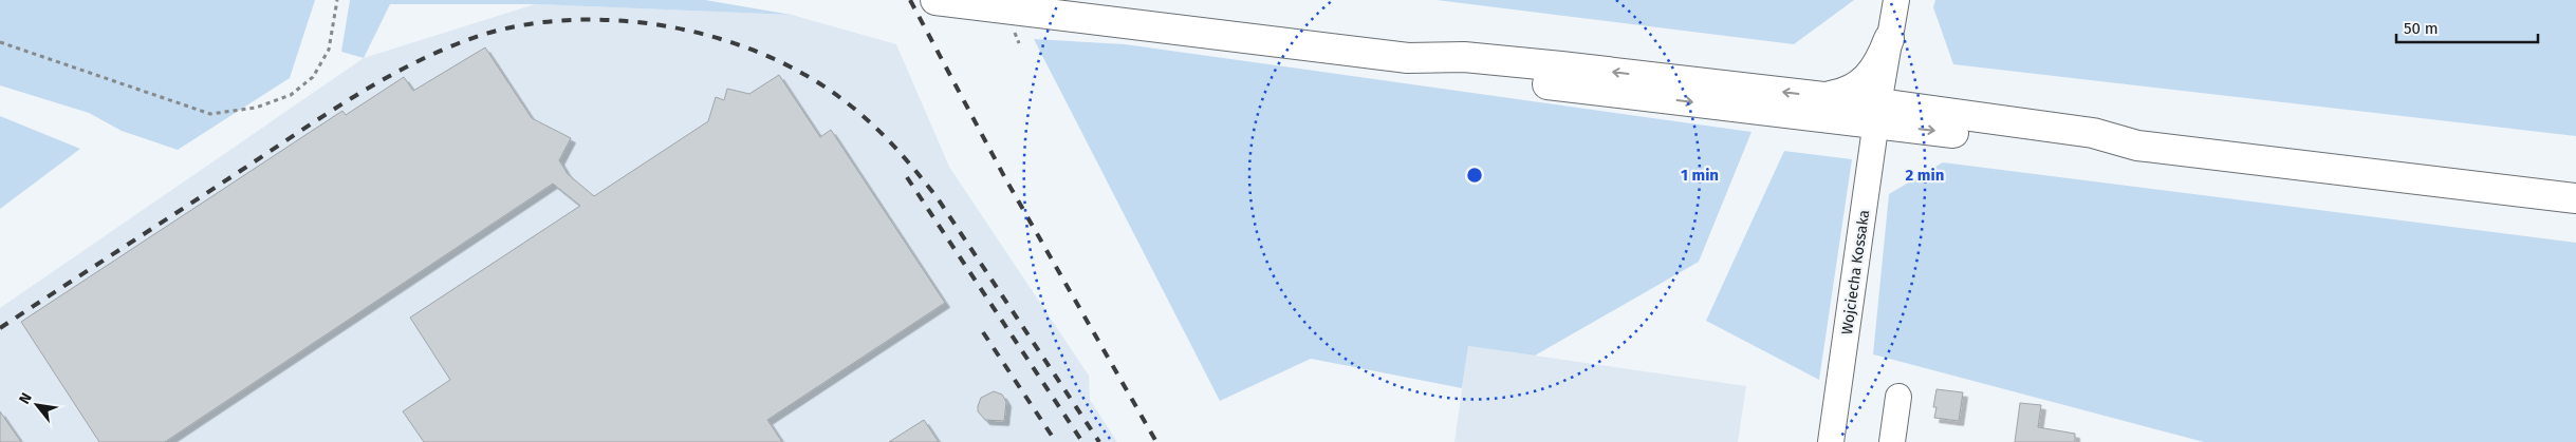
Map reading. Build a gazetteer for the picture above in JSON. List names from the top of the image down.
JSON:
{
  "streets": {
    "street": ["Wojciecha Kossaka"]
  },
  "scale_bar": "50 m",
  "north": "top left",
  "rings": ["1 min", "2 min"]
}
